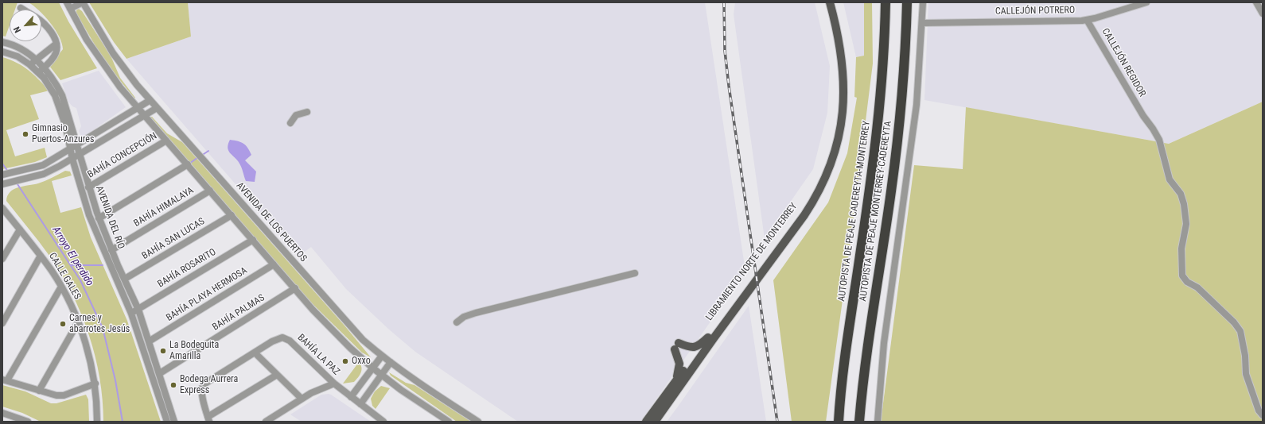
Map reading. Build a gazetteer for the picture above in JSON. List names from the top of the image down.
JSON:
{
  "streets": {
    "highway": ["AUTOPISTA DE PEAJE CADEREYTA-MONTERREY", "AUTOPISTA DE PEAJE MONTERREY-CADEREYTA"],
    "main road": ["LIBRAMIENTO NORTE DE MONTERREY"],
    "street": [
      "CALLEJÓN POTRERO",
      "CALLEJÓN REGIDOR",
      "BAHÍA CONCEPCIÓN",
      "BAHÍA HIMALAYA",
      "AVENIDA DEL RÍO",
      "AVENIDA DE LOS PUERTOS",
      "BAHÍA SAN LUCAS",
      "BAHÍA ROSARITO",
      "CALLE GALES",
      "BAHÍA PLAYA HERMOSA",
      "BAHÍA PALMAS",
      "BAHÍA LA PAZ"
    ]
  },
  "crossings": [
    ["CALLEJÓN POTRERO", "CALLEJÓN REGIDOR"],
    ["BAHÍA CONCEPCIÓN", "AVENIDA DEL RÍO"],
    ["BAHÍA HIMALAYA", "AVENIDA DEL RÍO"],
    ["AVENIDA DEL RÍO", "BAHÍA SAN LUCAS"],
    ["AVENIDA DEL RÍO", "BAHÍA ROSARITO"],
    ["AVENIDA DEL RÍO", "BAHÍA PLAYA HERMOSA"],
    ["AVENIDA DEL RÍO", "BAHÍA PALMAS"]
  ],
  "water": ["Arroyo El perdido"],
  "places": [
    "Gimnasio Puertos-Anzures",
    "Carnes y abarrotes Jesús",
    "La Bodeguita Amarilla",
    "Oxxo",
    "Bodega Aurrera Express"
  ],
  "north": "bottom left"
}
